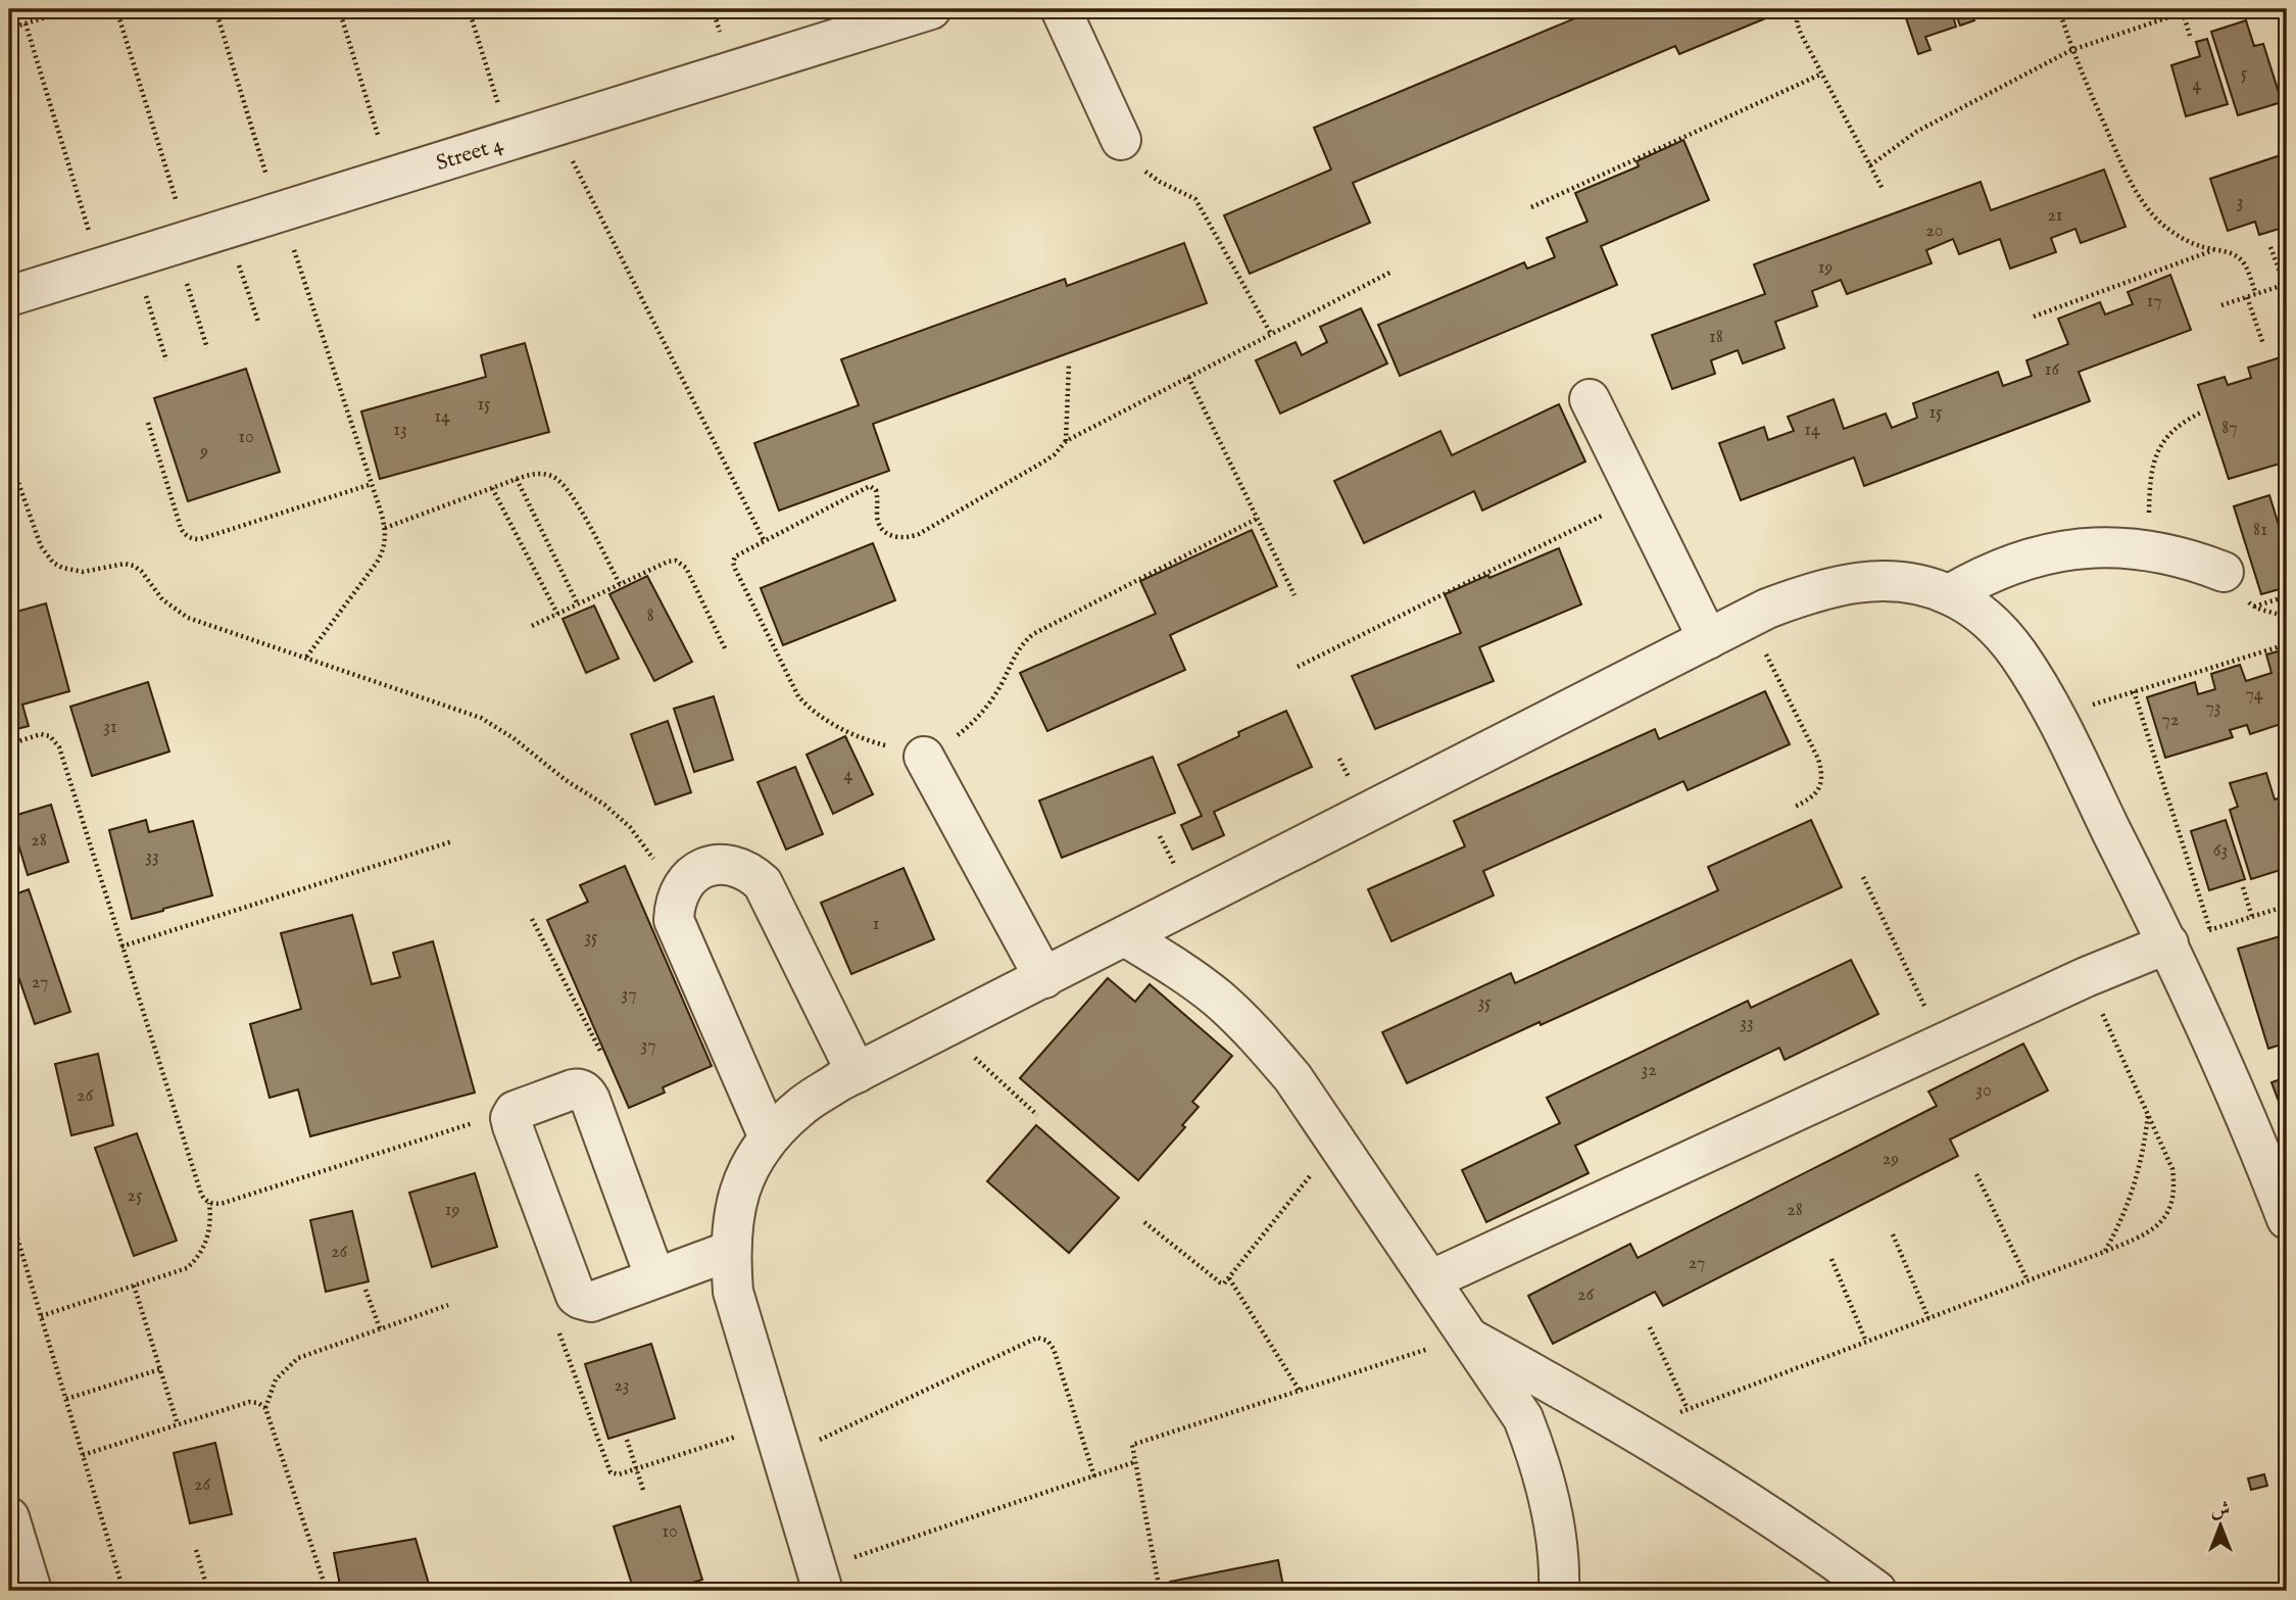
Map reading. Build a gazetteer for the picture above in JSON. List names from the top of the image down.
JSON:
{
  "streets": {
    "street": ["Street 4"]
  },
  "house_numbers": [
    "5",
    "4",
    "3",
    "21",
    "20",
    "19",
    "17",
    "18",
    "16",
    "15",
    "15",
    "14",
    "87",
    "13",
    "14",
    "10",
    "9",
    "81",
    "8",
    "74",
    "73",
    "72",
    "31",
    "4",
    "28",
    "63",
    "33",
    "1",
    "35",
    "27",
    "37",
    "35",
    "33",
    "37",
    "32",
    "30",
    "26",
    "29",
    "25",
    "19",
    "28",
    "26",
    "27",
    "26",
    "23",
    "26",
    "10"
  ],
  "north": "top"
}
